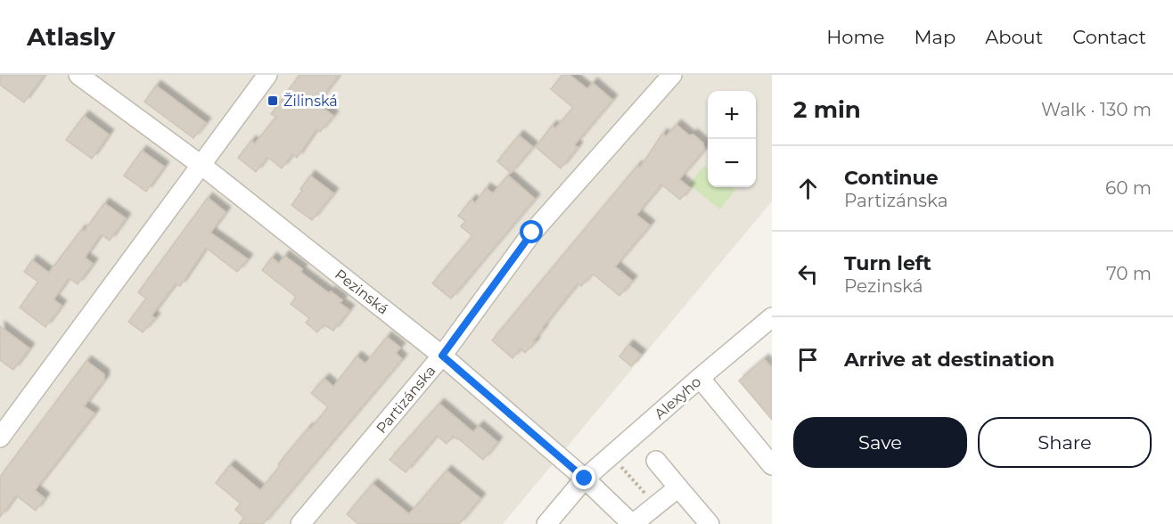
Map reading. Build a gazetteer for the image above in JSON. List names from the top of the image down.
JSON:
{
  "streets": {
    "street": ["Pezinská", "Alexyho", "Partizánska"]
  },
  "crossings": [
    ["Pezinská", "Alexyho"],
    ["Pezinská", "Partizánska"]
  ],
  "places": {
    "transit": ["Žilinská"]
  },
  "page": {
    "header": "Atlasly",
    "nav": [
      "Home",
      "Map",
      "About",
      "Contact"
    ],
    "heading": ["2 min", "Walk · 130 m"],
    "map_buttons": ["+", "−"],
    "list": [
      ["Continue", "Partizánska", "60 m"],
      ["Turn left", "Pezinská", "70 m"],
      "Arrive at destination"
    ],
    "buttons": ["Save", "Share"]
  }
}
